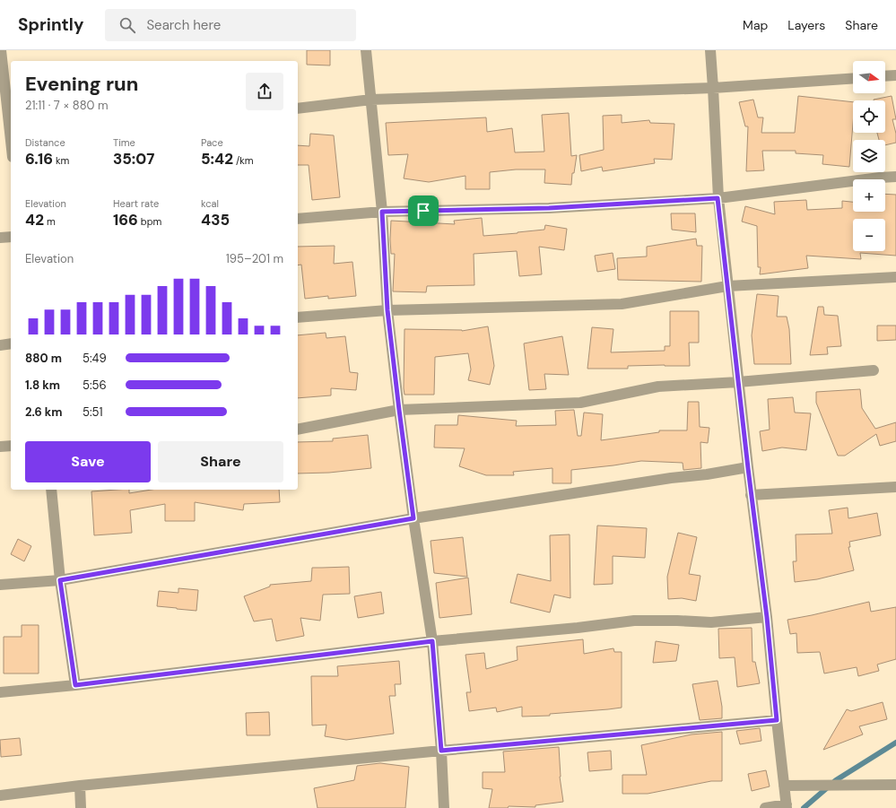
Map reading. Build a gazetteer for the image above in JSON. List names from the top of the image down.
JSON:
{
  "north": "right",
  "page": {
    "header": "Sprintly",
    "search": "Search here",
    "nav": ["Map", "Layers", "Share"],
    "map_buttons": ["+", "−"],
    "heading": ["Evening run", "21:11 · 7 × 880 m"],
    "stats": [
      ["Distance", "6.16 km"],
      ["Time", "35:07"],
      ["Pace", "5:42 /km"],
      ["Elevation", "42 m"],
      ["Heart rate", "166 bpm"],
      ["kcal", "435"]
    ],
    "chart": ["Elevation", "195–201 m"],
    "list": [
      {
        "name": "880 m",
        "note": "5:49"
      },
      {
        "name": "1.8 km",
        "note": "5:56"
      },
      {
        "name": "2.6 km",
        "note": "5:51"
      }
    ],
    "buttons": ["Save", "Share"]
  }
}
